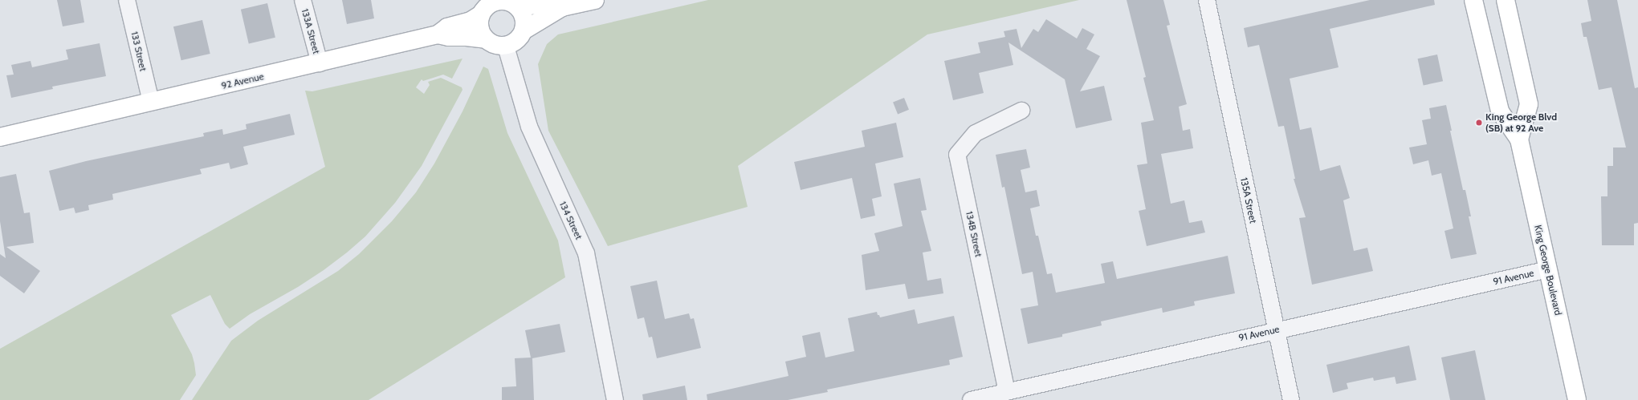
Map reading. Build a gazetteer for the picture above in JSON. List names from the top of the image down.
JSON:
{
  "streets": {
    "main road": ["92 Avenue", "King George Boulevard"],
    "street": [
      "133A Street",
      "133 Street",
      "135A Street",
      "134 Street",
      "134B Street",
      "91 Avenue"
    ]
  },
  "crossings": [
    ["133A Street", "92 Avenue"],
    ["133 Street", "92 Avenue"],
    ["92 Avenue", "134 Street"],
    ["135A Street", "91 Avenue"],
    ["134B Street", "91 Avenue"],
    ["King George Boulevard", "91 Avenue"]
  ],
  "places": ["King George Blvd (SB) at 92 Ave"]
}
